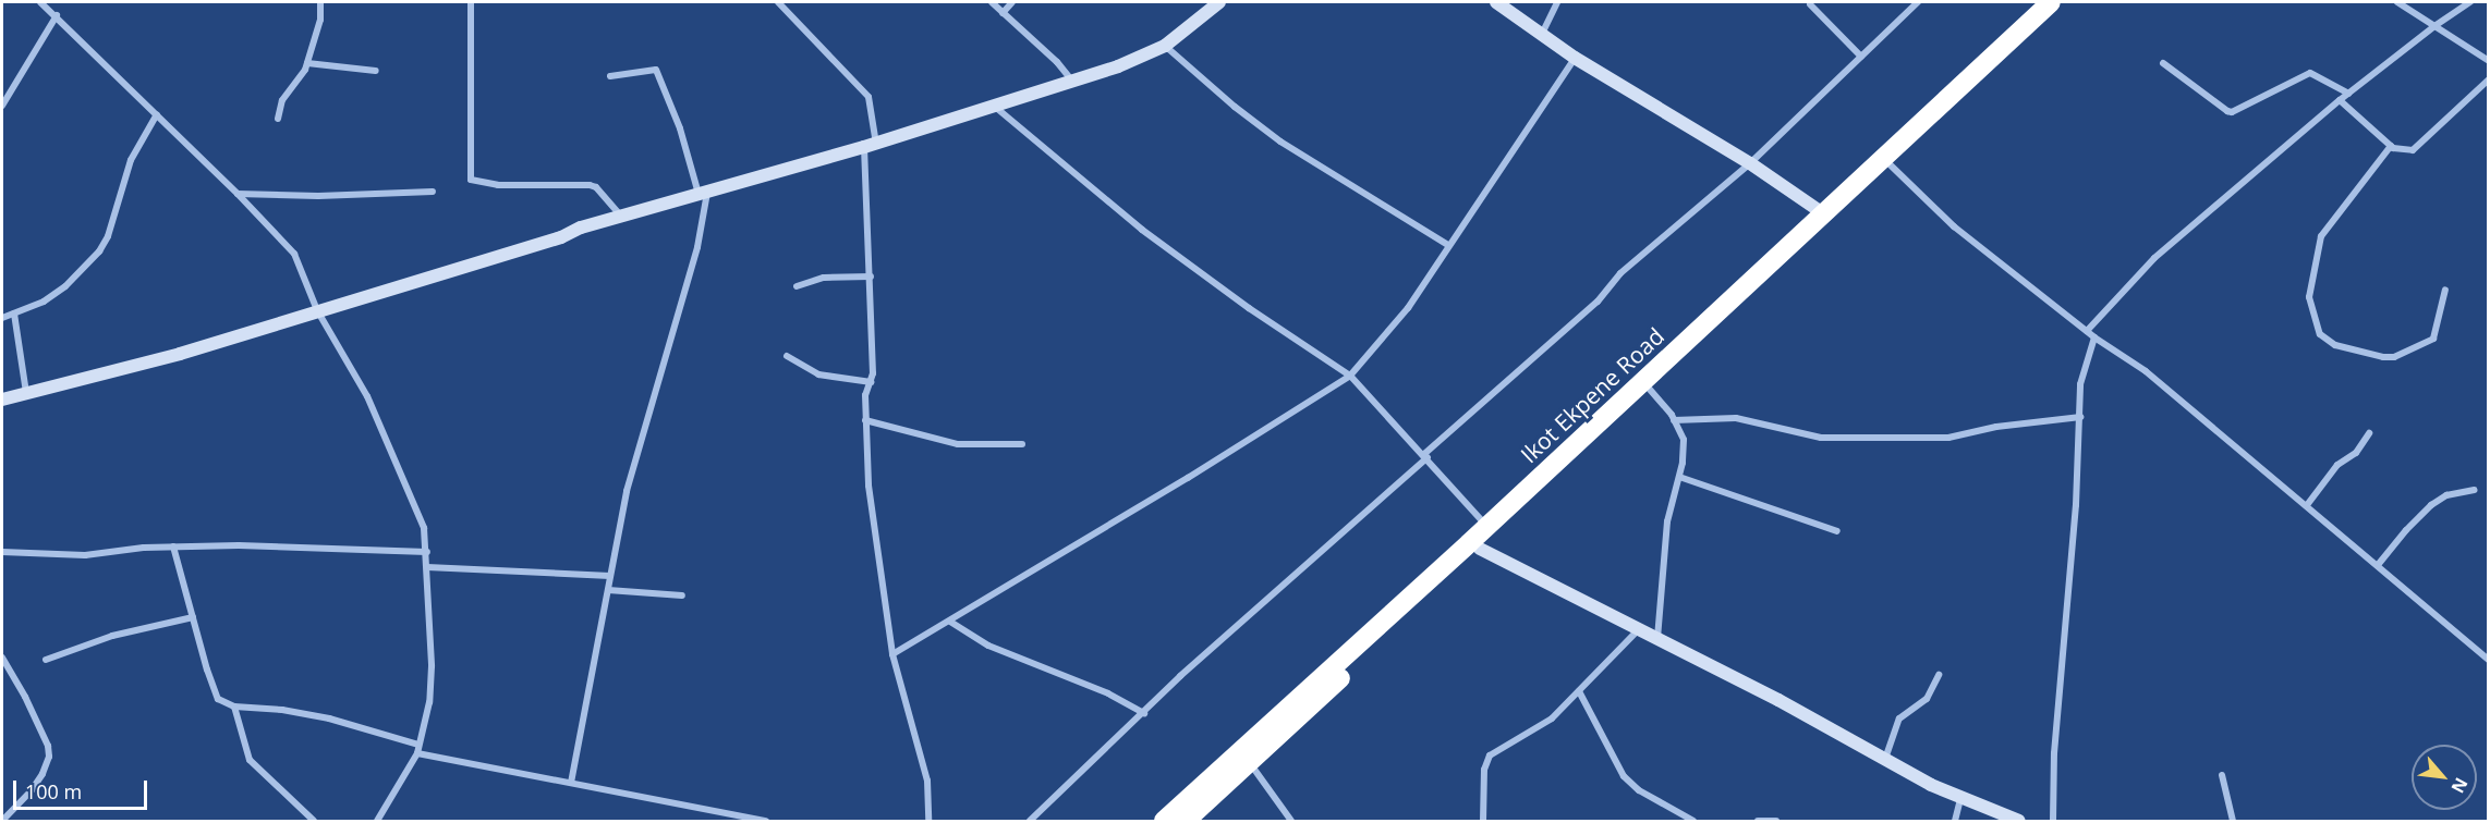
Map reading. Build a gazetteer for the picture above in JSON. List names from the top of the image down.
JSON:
{
  "streets": {
    "highway": ["Ikot Ekpene Road"]
  },
  "scale_bar": "100 m",
  "north": "bottom right"
}
